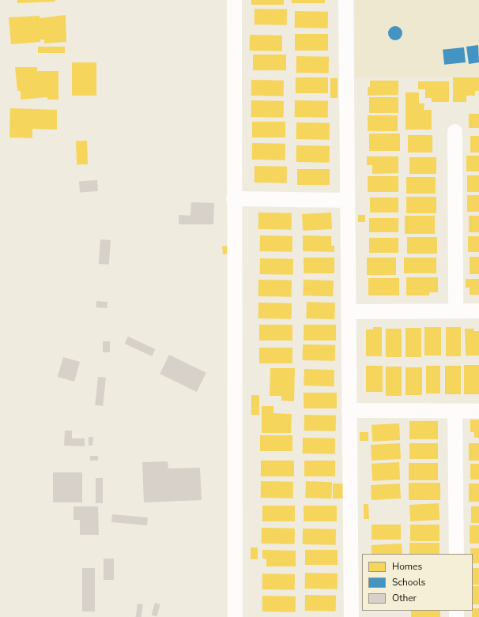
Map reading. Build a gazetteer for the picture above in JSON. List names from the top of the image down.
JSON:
{
  "legend": ["Homes", "Schools", "Other"]
}
